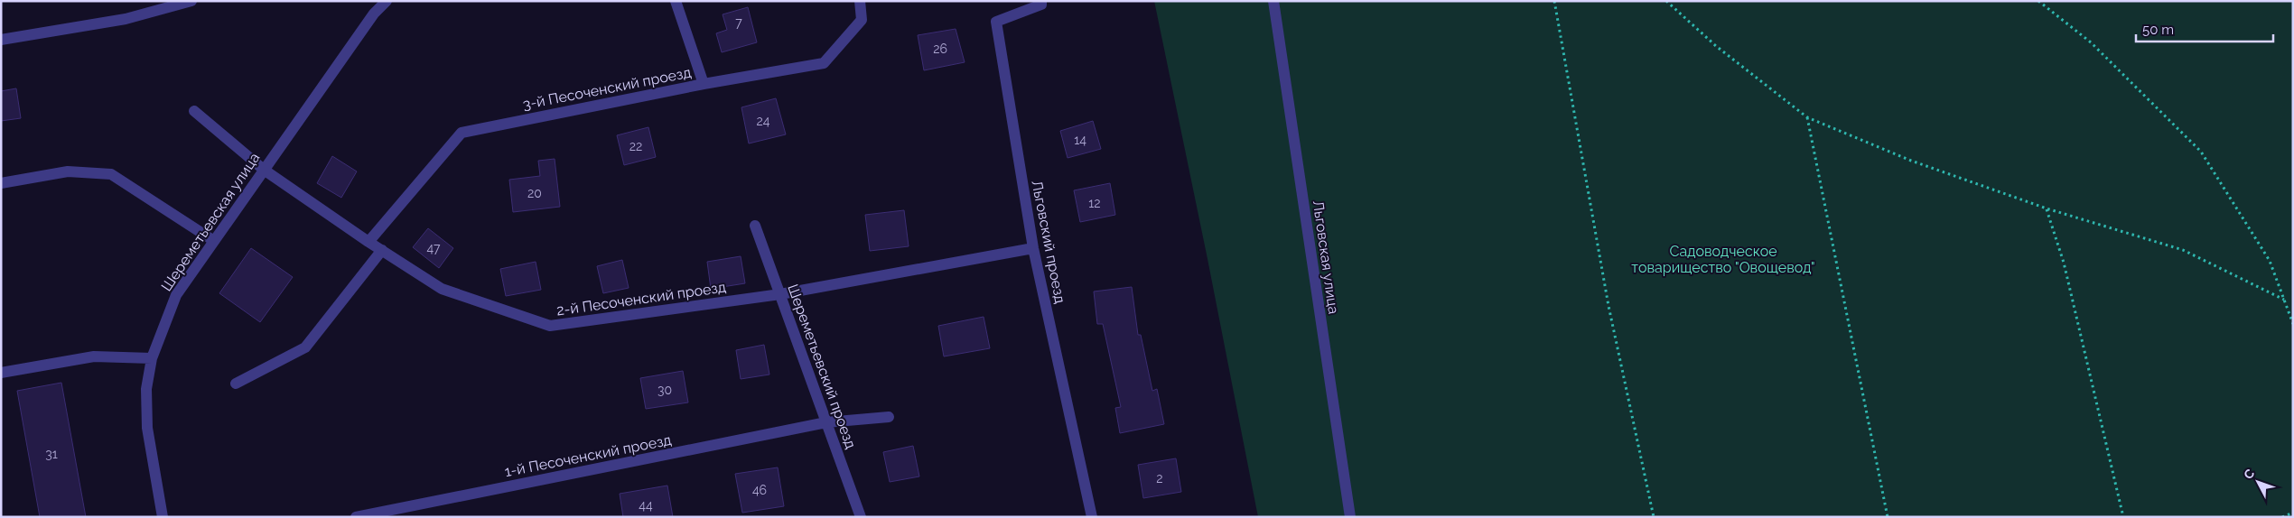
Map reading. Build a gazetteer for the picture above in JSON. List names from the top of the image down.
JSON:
{
  "streets": {
    "street": [
      "3-й Песоченский проезд",
      "Шереметьевская улица",
      "Льговский проезд",
      "Льговская улица",
      "2-й Песоченский проезд",
      "Шереметьевский проезд",
      "1-й Песоченский проезд"
    ]
  },
  "crossings": [
    ["3-й Песоченский проезд", "2-й Песоченский проезд"],
    ["Шереметьевская улица", "2-й Песоченский проезд"],
    ["Льговский проезд", "2-й Песоченский проезд"],
    ["2-й Песоченский проезд", "Шереметьевский проезд"],
    ["Шереметьевский проезд", "1-й Песоченский проезд"]
  ],
  "parks": ["Садоводческое товарищество \"Овощевод\""],
  "house_numbers": [
    "7",
    "26",
    "24",
    "14",
    "22",
    "20",
    "12",
    "47",
    "30",
    "31",
    "2",
    "46",
    "44"
  ],
  "scale_bar": "50 m",
  "north": "top left"
}
